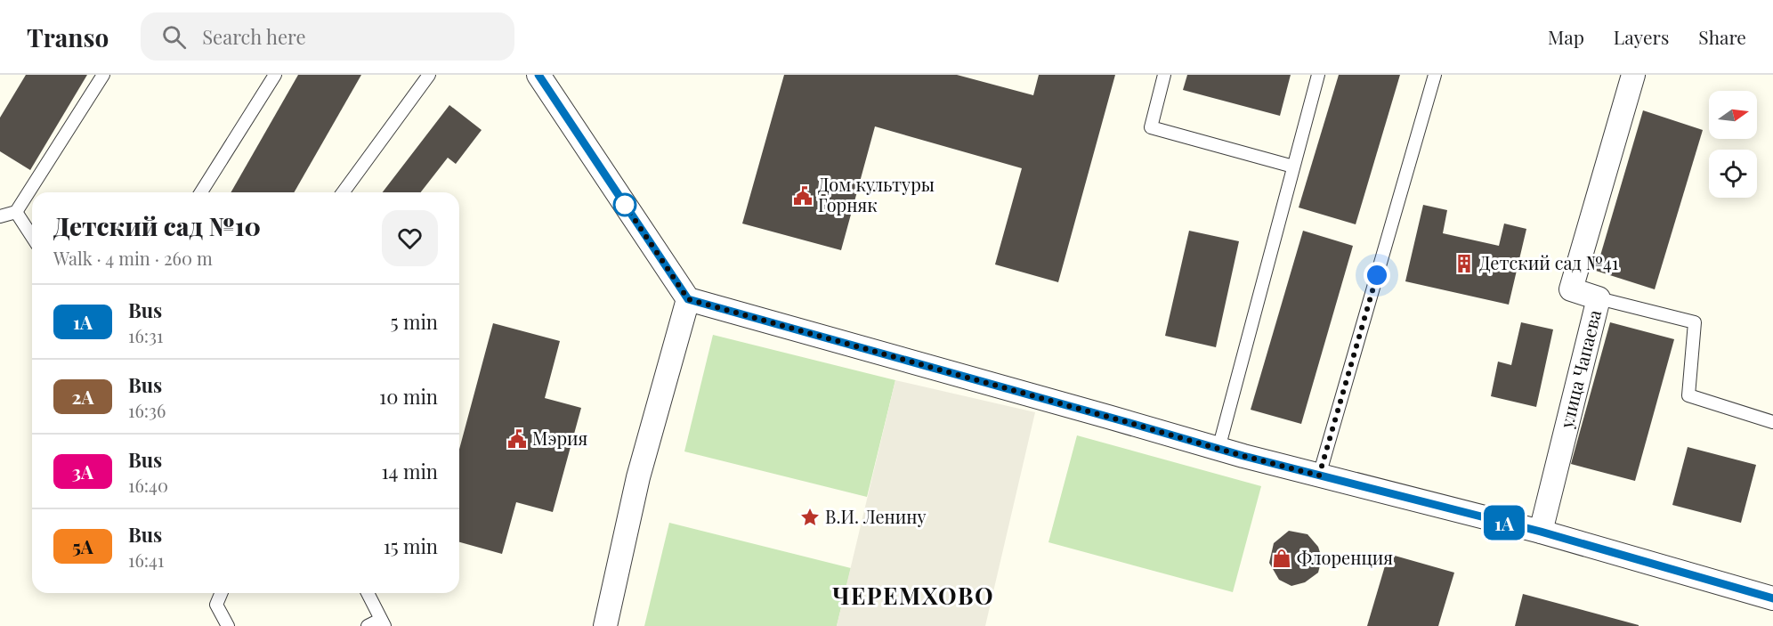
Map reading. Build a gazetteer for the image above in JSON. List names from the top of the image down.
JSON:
{
  "streets": {
    "street": ["улица Чапаева"]
  },
  "districts": ["ЧЕРЕМХОВО"],
  "places": {
    "public building": ["Дом культуры Горняк", "Мэрия"],
    "building": ["Детский сад №41"],
    "place": ["В.И. Ленину"],
    "shop": ["Флоренция"]
  },
  "lines": ["bus line 1А"],
  "north": "right",
  "page": {
    "header": "Transo",
    "search": "Search here",
    "nav": ["Map", "Layers", "Share"],
    "on_map": "1А",
    "heading": ["Детский сад №10", "Walk · 4 min · 260 m"],
    "list": [
      {
        "mark": "1А",
        "name": "Bus",
        "note": "16:31",
        "value": "5 min"
      },
      {
        "mark": "2А",
        "name": "Bus",
        "note": "16:36",
        "value": "10 min"
      },
      {
        "mark": "3А",
        "name": "Bus",
        "note": "16:40",
        "value": "14 min"
      },
      {
        "mark": "5А",
        "name": "Bus",
        "note": "16:41",
        "value": "15 min"
      }
    ]
  }
}
